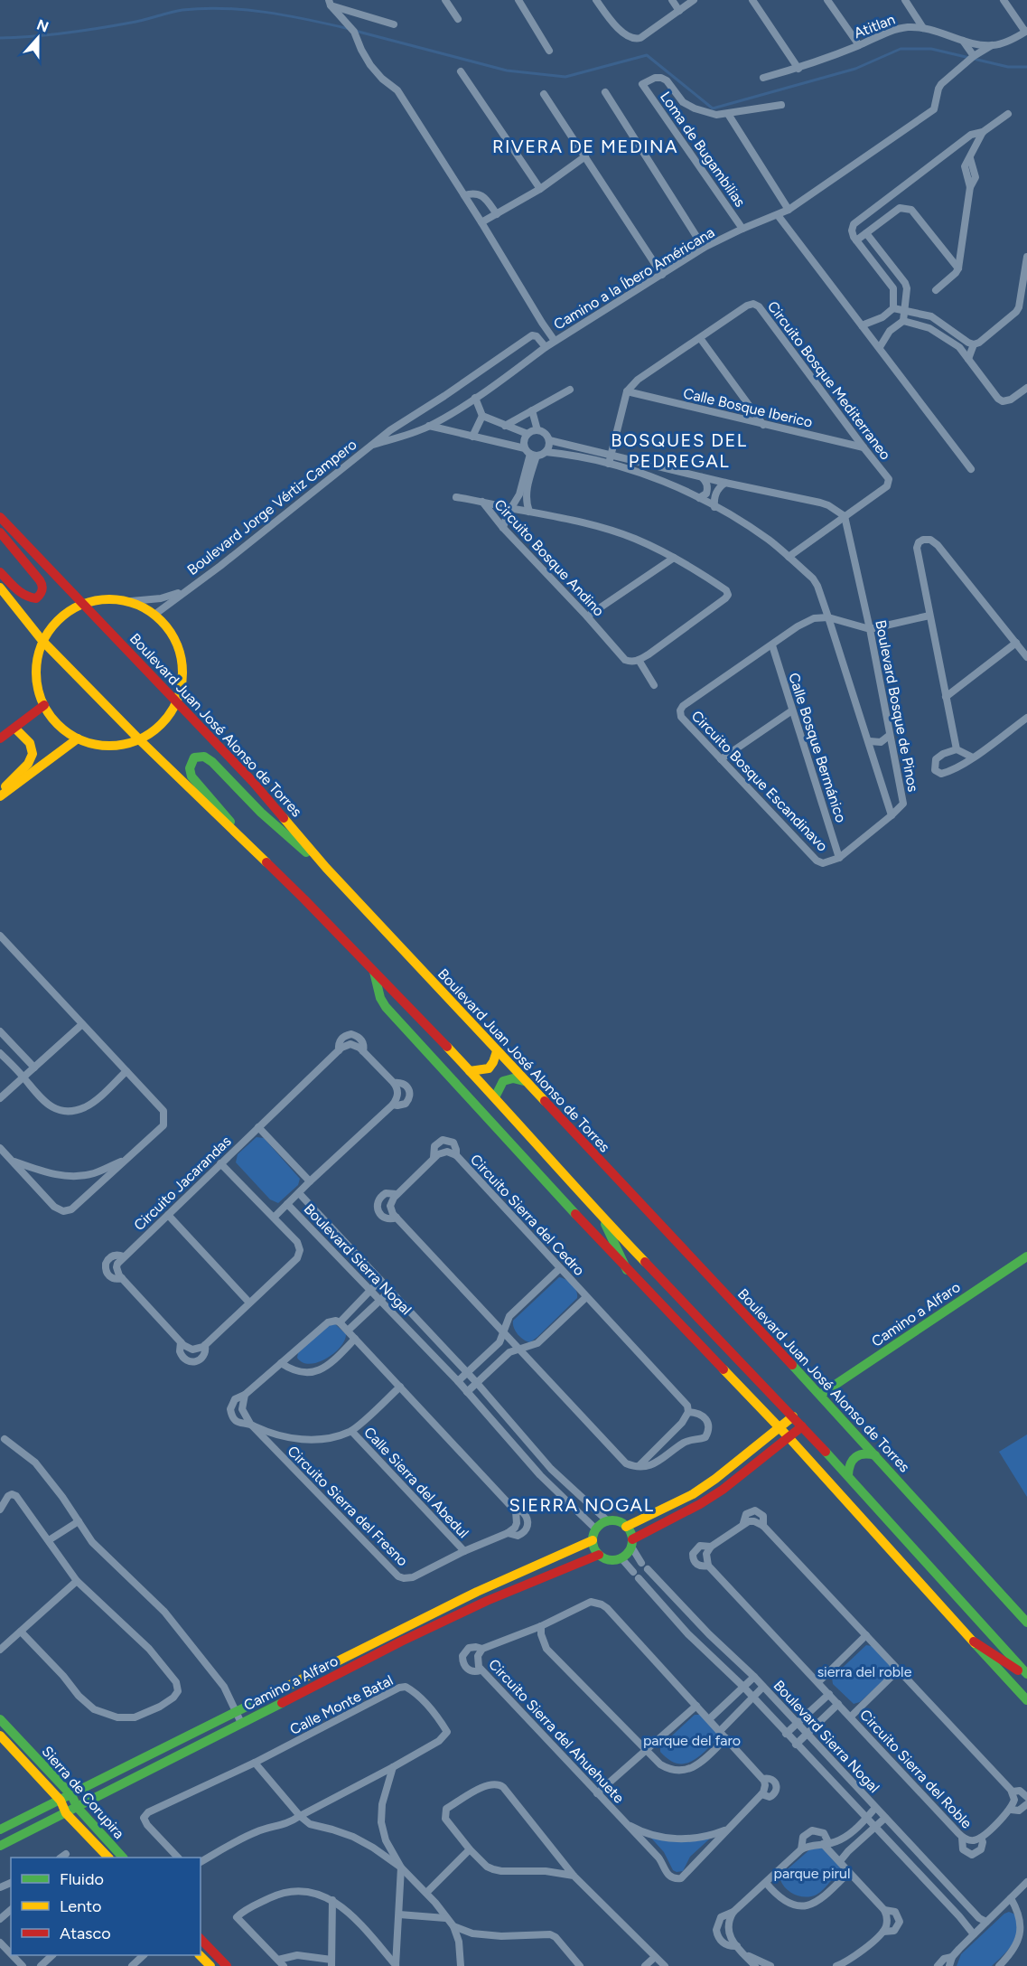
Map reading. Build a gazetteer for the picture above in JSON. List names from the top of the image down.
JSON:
{
  "streets": {
    "main road": ["Boulevard Juan José Alonso de Torres", "Camino a Alfaro", "Sierra de Corupira"],
    "street": [
      "Atitlan",
      "Loma de Bugambilias",
      "Camino a la Íbero Américana",
      "Circuito Bosque Mediterraneo",
      "Calle Bosque Iberico",
      "Boulevard Jorge Vértiz Campero",
      "Circuito Bosque Andino",
      "Boulevard Bosque de Pinos",
      "Calle Bosque Bermánico",
      "Circuito Bosque Escandinavo",
      "Circuito Jacarandas",
      "Circuito Sierra del Cedro",
      "Boulevard Sierra Nogal",
      "Calle Sierra del Abedul",
      "Circuito Sierra del Fresno",
      "Calle Monte Batal",
      "Circuito Sierra del Ahuehuete",
      "Circuito Sierra del Roble"
    ]
  },
  "crossings": [
    ["Atitlan", "Camino a la Íbero Américana"],
    ["Loma de Bugambilias", "Camino a la Íbero Américana"],
    ["Camino a la Íbero Américana", "Boulevard Jorge Vértiz Campero"],
    ["Circuito Bosque Mediterraneo", "Calle Bosque Iberico"],
    ["Circuito Bosque Mediterraneo", "Boulevard Bosque de Pinos"],
    ["Circuito Bosque Andino", "Boulevard Bosque de Pinos"],
    ["Boulevard Bosque de Pinos", "Circuito Bosque Escandinavo"],
    ["Boulevard Juan José Alonso de Torres", "Camino a Alfaro"],
    ["Calle Bosque Bermánico", "Circuito Bosque Escandinavo"],
    ["Boulevard Sierra Nogal", "Camino a Alfaro"],
    ["Camino a Alfaro", "Sierra de Corupira"],
    ["Calle Sierra del Abedul", "Circuito Sierra del Fresno"]
  ],
  "districts": ["RIVERA DE MEDINA", "BOSQUES DEL PEDREGAL", "SIERRA NOGAL"],
  "parks": ["sierra del roble", "parque del faro", "parque pirul"],
  "legend": ["Fluido", "Lento", "Atasco"],
  "north": "top"
}
